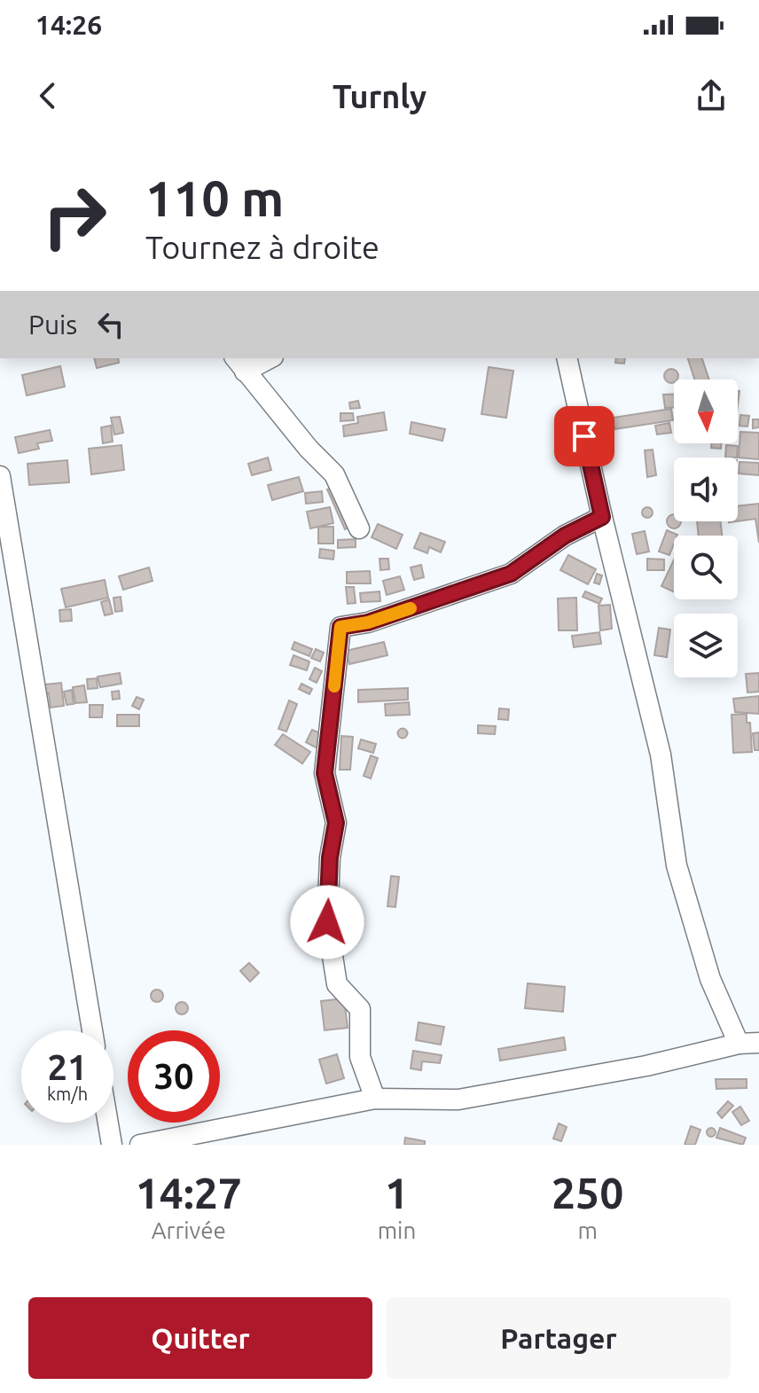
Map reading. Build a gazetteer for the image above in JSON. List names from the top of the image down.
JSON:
{
  "north": "bottom",
  "page": {
    "status": "14:26",
    "header": "Turnly",
    "turn": ["110 m", "Tournez à droite"],
    "then": "Puis",
    "speed": "21 km/h",
    "limit": "30",
    "eta": [
      "14:27",
      "Arrivée",
      "1",
      "min",
      "250",
      "m"
    ],
    "buttons": ["Quitter", "Partager"]
  }
}
